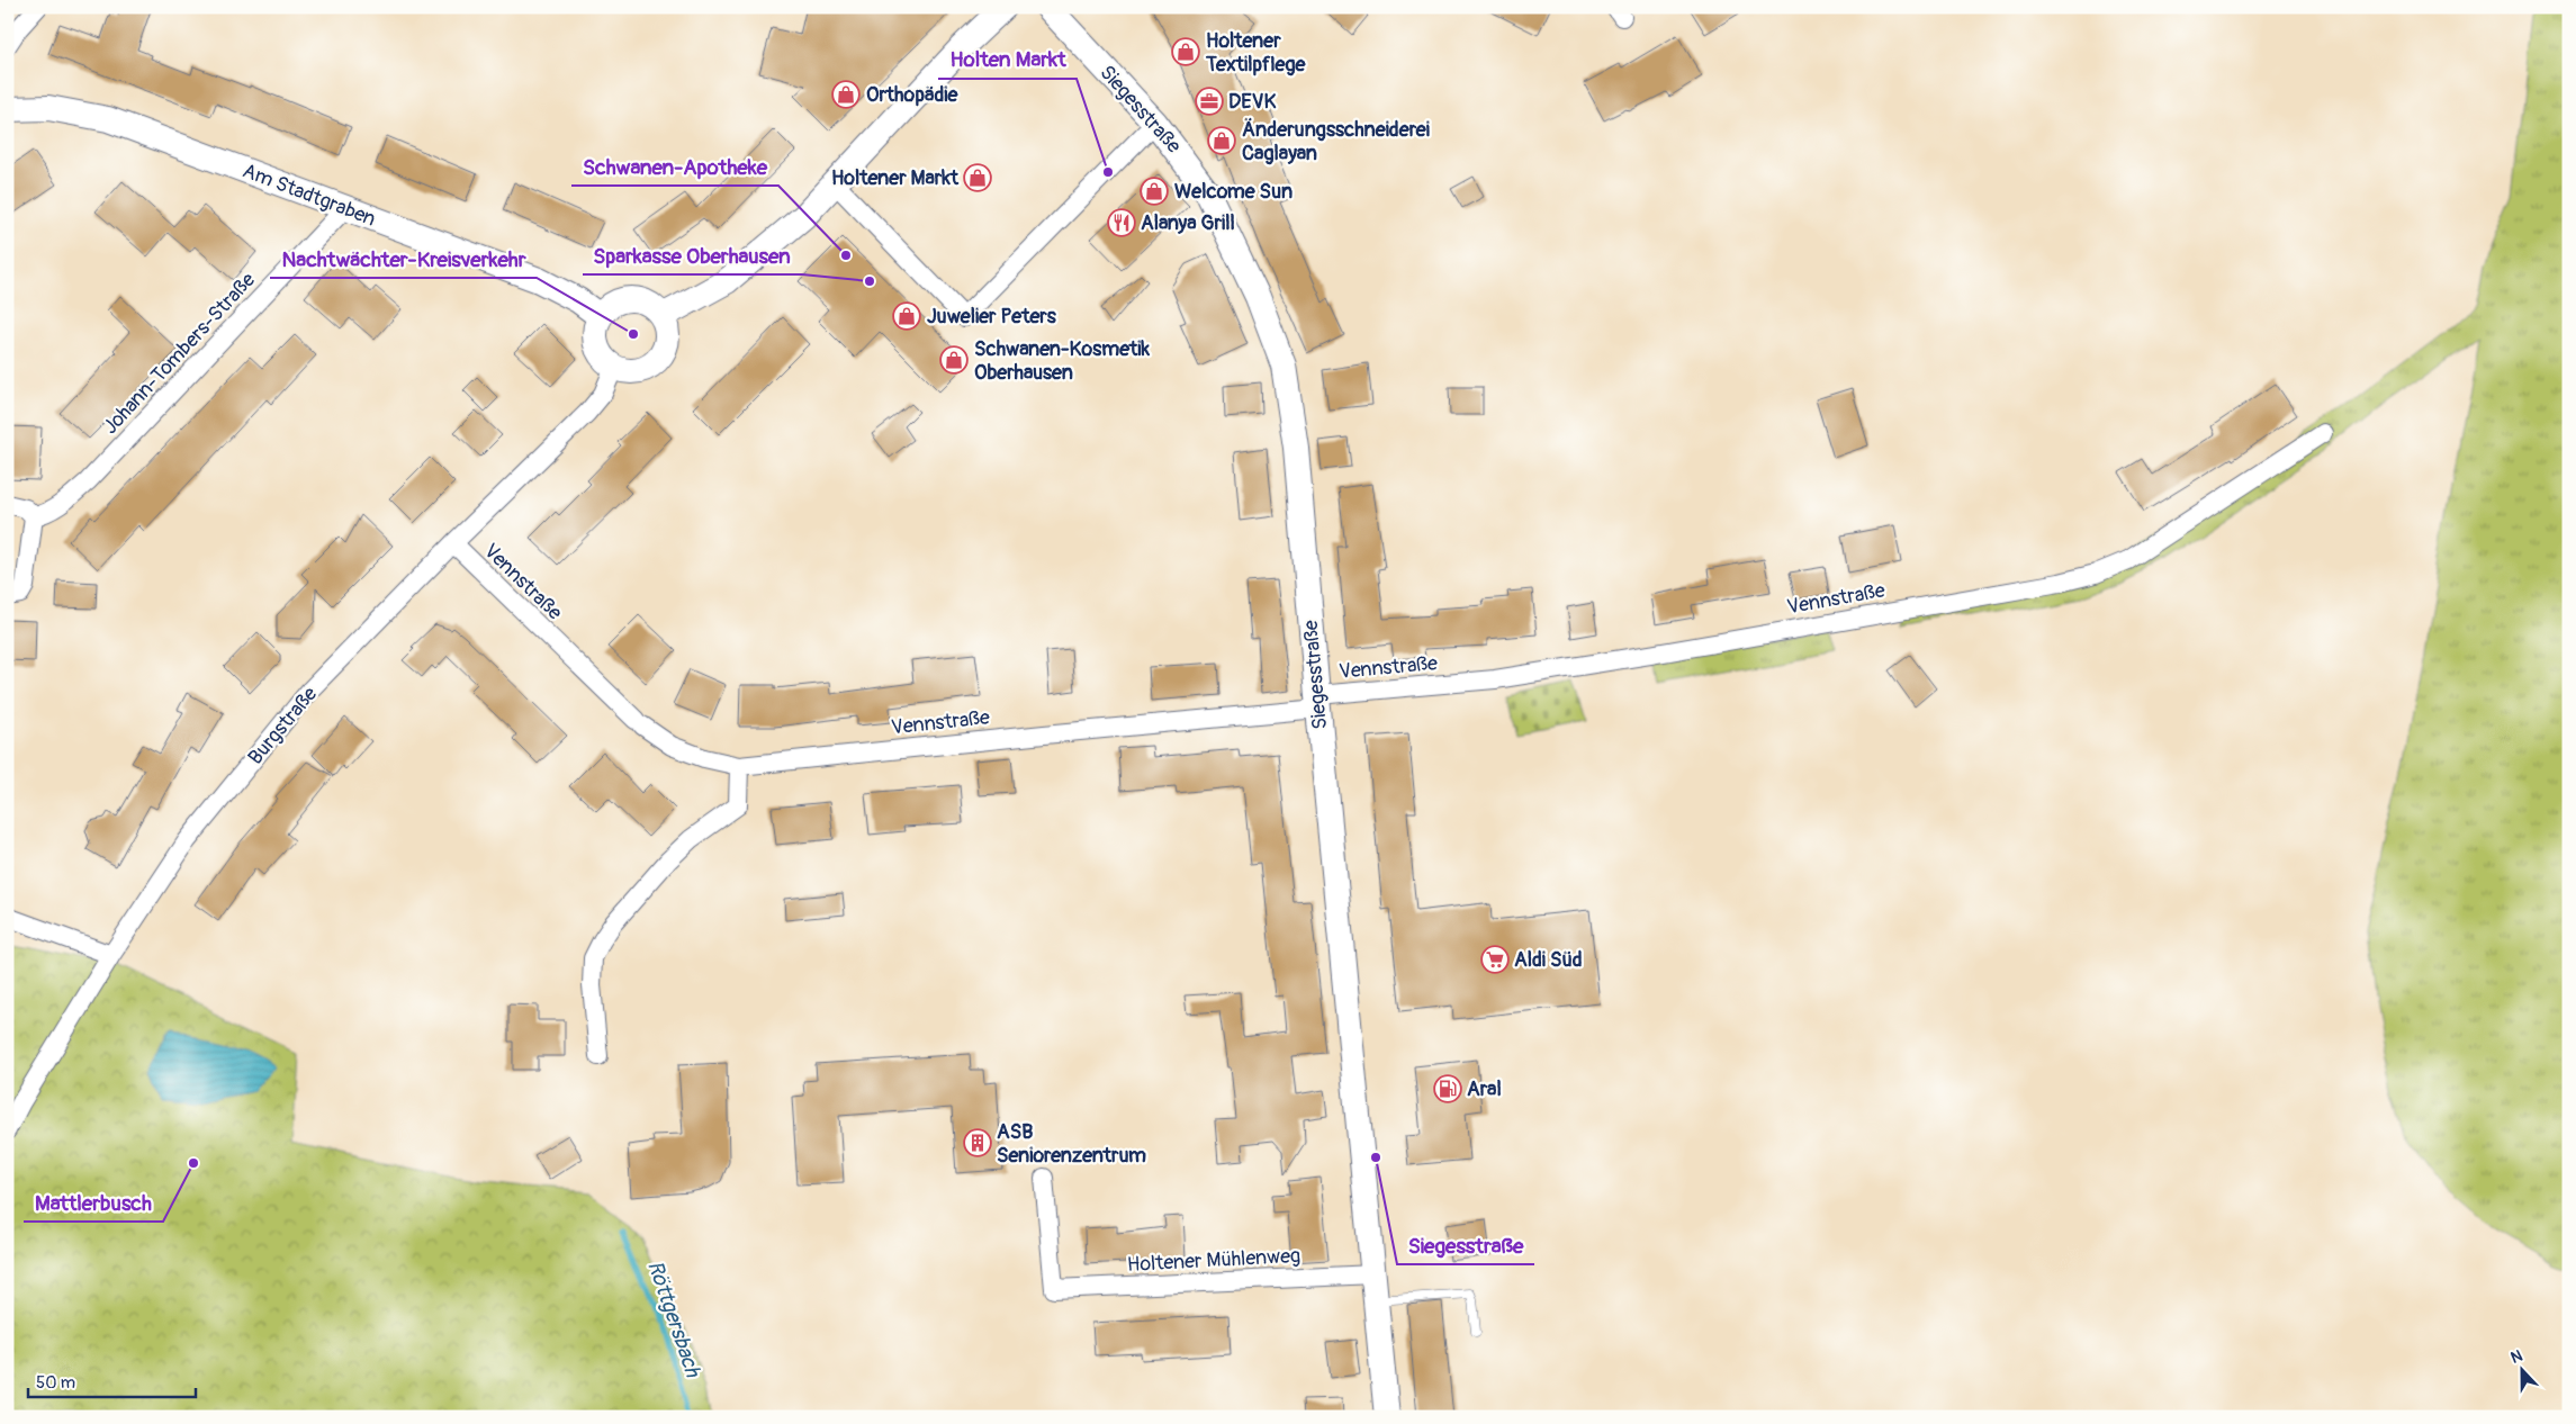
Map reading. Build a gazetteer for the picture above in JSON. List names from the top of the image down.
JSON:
{
  "streets": {
    "main road": ["Siegesstraße", "Am Stadtgraben"],
    "street": [
      "Johann-Tombers-Straße",
      "Vennstraße",
      "Burgstraße",
      "Holtener Mühlenweg"
    ]
  },
  "crossings": [
    ["Siegesstraße", "Vennstraße"],
    ["Siegesstraße", "Holtener Mühlenweg"],
    ["Am Stadtgraben", "Johann-Tombers-Straße"],
    ["Am Stadtgraben", "Burgstraße"],
    ["Vennstraße", "Burgstraße"]
  ],
  "water": ["Röttgersbach"],
  "places": {
    "shop": [
      "Holtener Textilpflege",
      "Orthopädie",
      "Änderungsschneiderei Caglayan",
      "Holtener Markt",
      "Welcome Sun",
      "Juwelier Peters",
      "Schwanen-Kosmetik Oberhausen"
    ],
    "office": ["DEVK"],
    "other": [
      "Holten Markt",
      "Schwanen-Apotheke",
      "Sparkasse Oberhausen",
      "Nachtwächter-Kreisverkehr",
      "Siegesstraße",
      "Mattlerbusch"
    ],
    "restaurant": ["Alanya Grill"],
    "supermarket": ["Aldi Süd"],
    "fuel station": ["Aral"],
    "building": ["ASB Seniorenzentrum"]
  },
  "scale_bar": "50 m",
  "north": "top"
}
